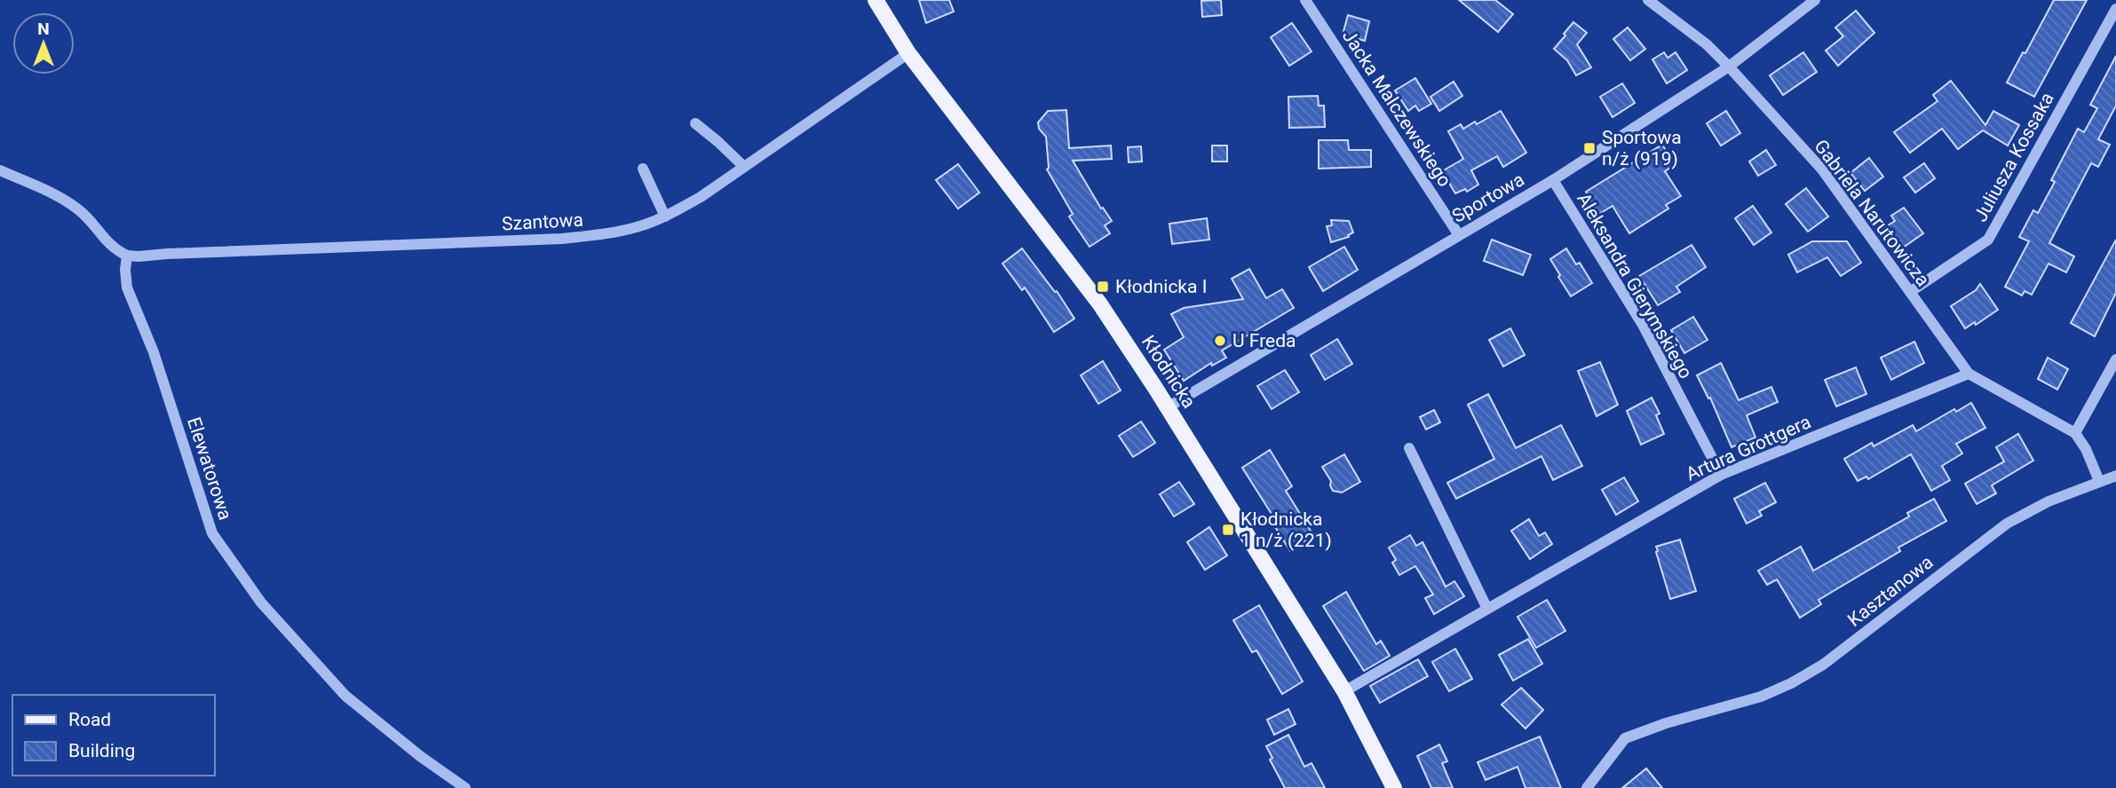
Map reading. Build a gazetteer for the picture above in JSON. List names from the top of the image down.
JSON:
{
  "streets": {
    "main road": ["Kłodnicka"],
    "street": [
      "Jacka Malczewskiego",
      "Juliusza Kossaka",
      "Sportowa",
      "Gabriela Narutowicza",
      "Szantowa",
      "Aleksandra Gierymskiego",
      "Artura Grottgera",
      "Elewatorowa",
      "Kasztanowa"
    ]
  },
  "crossings": [
    ["Jacka Malczewskiego", "Sportowa"],
    ["Juliusza Kossaka", "Gabriela Narutowicza"],
    ["Sportowa", "Gabriela Narutowicza"],
    ["Sportowa", "Aleksandra Gierymskiego"],
    ["Sportowa", "Kłodnicka"],
    ["Gabriela Narutowicza", "Artura Grottgera"],
    ["Szantowa", "Kłodnicka"],
    ["Szantowa", "Elewatorowa"],
    ["Aleksandra Gierymskiego", "Artura Grottgera"],
    ["Kłodnicka", "Artura Grottgera"]
  ],
  "places": {
    "transit": ["Sportowa n/ż (919)", "Kłodnicka I", "Kłodnicka 1 n/ż (221)"],
    "other": ["U Freda"]
  },
  "legend": ["Road", "Building"],
  "north": "top"
}
